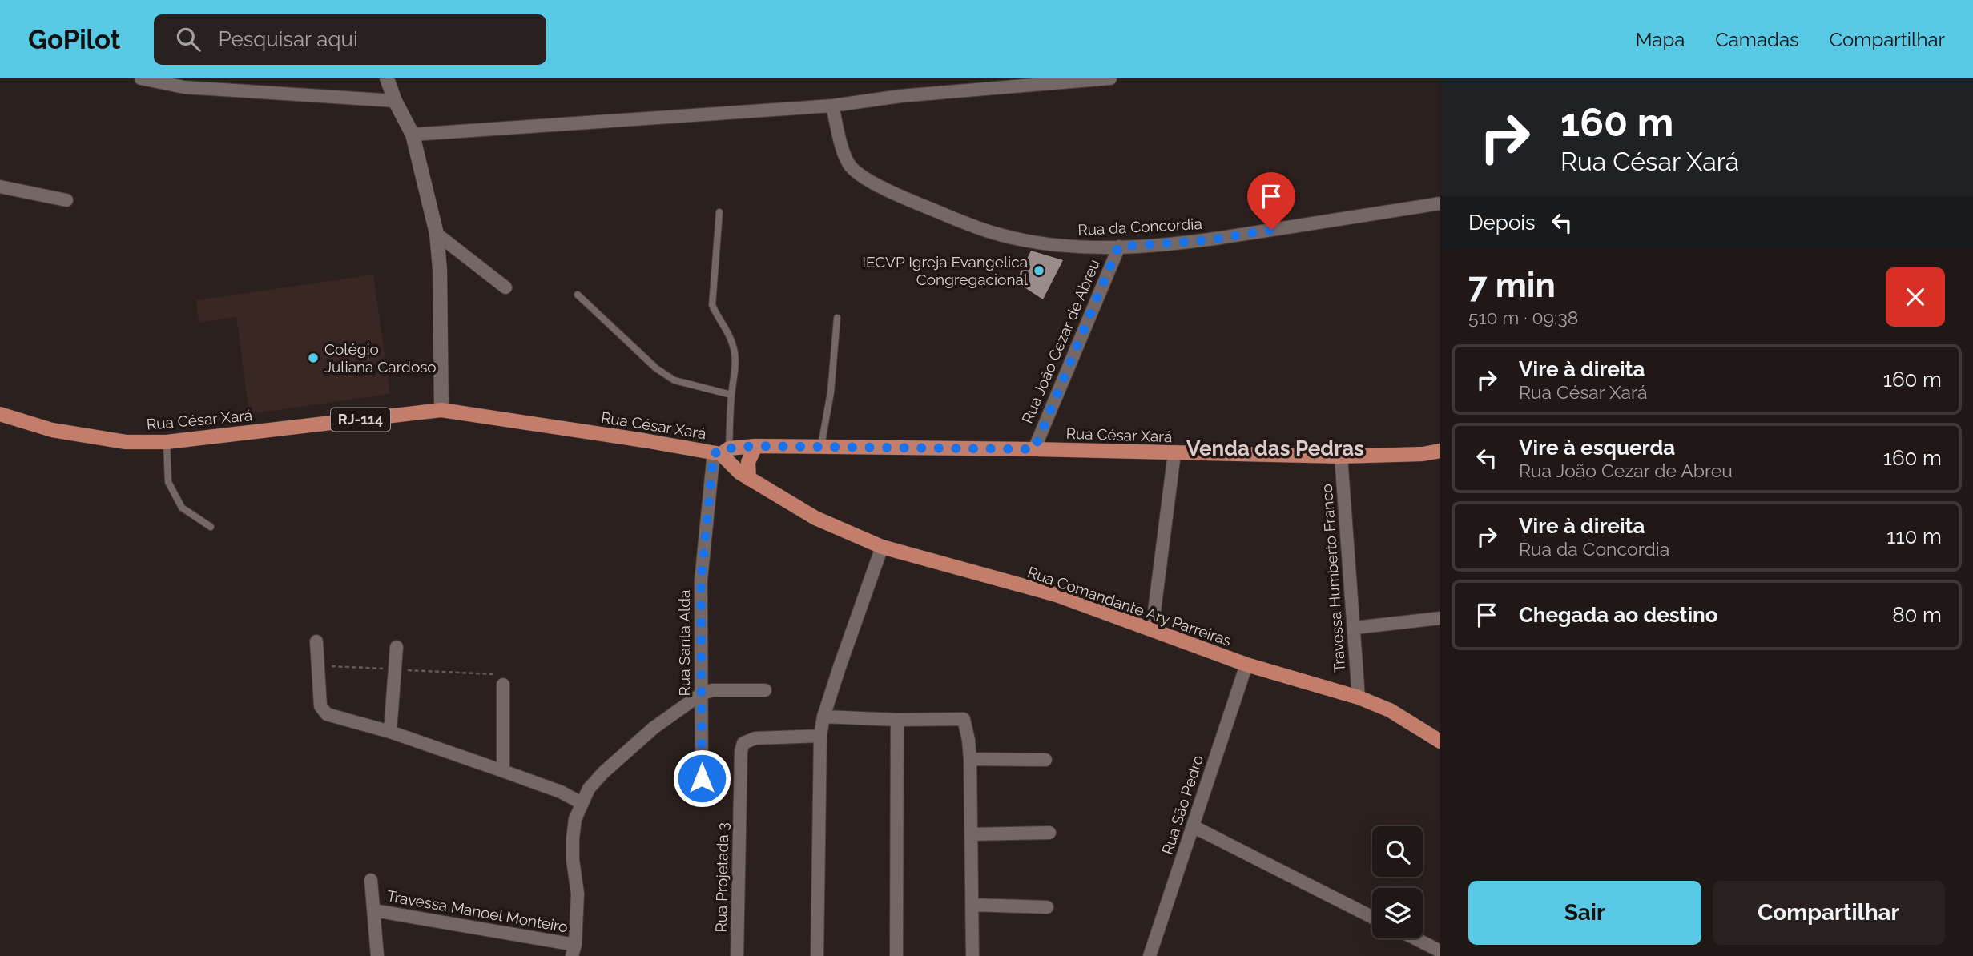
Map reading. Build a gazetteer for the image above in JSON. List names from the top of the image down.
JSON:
{
  "streets": {
    "main road": ["Rua César Xará", "RJ-114", "Rua Comandante Ary Parreiras"],
    "street": [
      "Rua da Concordia",
      "Rua João Cezar de Abreu",
      "Travessa Humberto Franco",
      "Rua Santa Alda",
      "Rua São Pedro",
      "Rua Projetada 3",
      "Travessa Manoel Monteiro"
    ]
  },
  "crossings": [
    ["Rua da Concordia", "Rua João Cezar de Abreu"],
    ["Rua João Cezar de Abreu", "Rua César Xará"],
    ["Rua César Xará", "Travessa Humberto Franco"],
    ["Rua César Xará", "Rua Comandante Ary Parreiras"],
    ["Rua César Xará", "Rua Santa Alda"],
    ["Travessa Humberto Franco", "Rua Comandante Ary Parreiras"],
    ["Rua Comandante Ary Parreiras", "Rua Santa Alda"],
    ["Rua Comandante Ary Parreiras", "Rua São Pedro"]
  ],
  "districts": ["Venda das Pedras"],
  "places": ["IECVP Igreja Evangelica Congregacional", "Colégio Juliana Cardoso"],
  "page": {
    "header": "GoPilot",
    "search": "Pesquisar aqui",
    "nav": ["Mapa", "Camadas", "Compartilhar"],
    "turn": ["160 m", "Rua César Xará"],
    "then": "Depois",
    "heading": ["7 min", "510 m · 09:38"],
    "list": [
      {
        "name": "Vire à direita",
        "note": "Rua César Xará",
        "value": "160 m"
      },
      {
        "name": "Vire à esquerda",
        "note": "Rua João Cezar de Abreu",
        "value": "160 m"
      },
      {
        "name": "Vire à direita",
        "note": "Rua da Concordia",
        "value": "110 m"
      },
      {
        "name": "Chegada ao destino",
        "value": "80 m"
      }
    ],
    "buttons": ["Sair", "Compartilhar"]
  }
}
